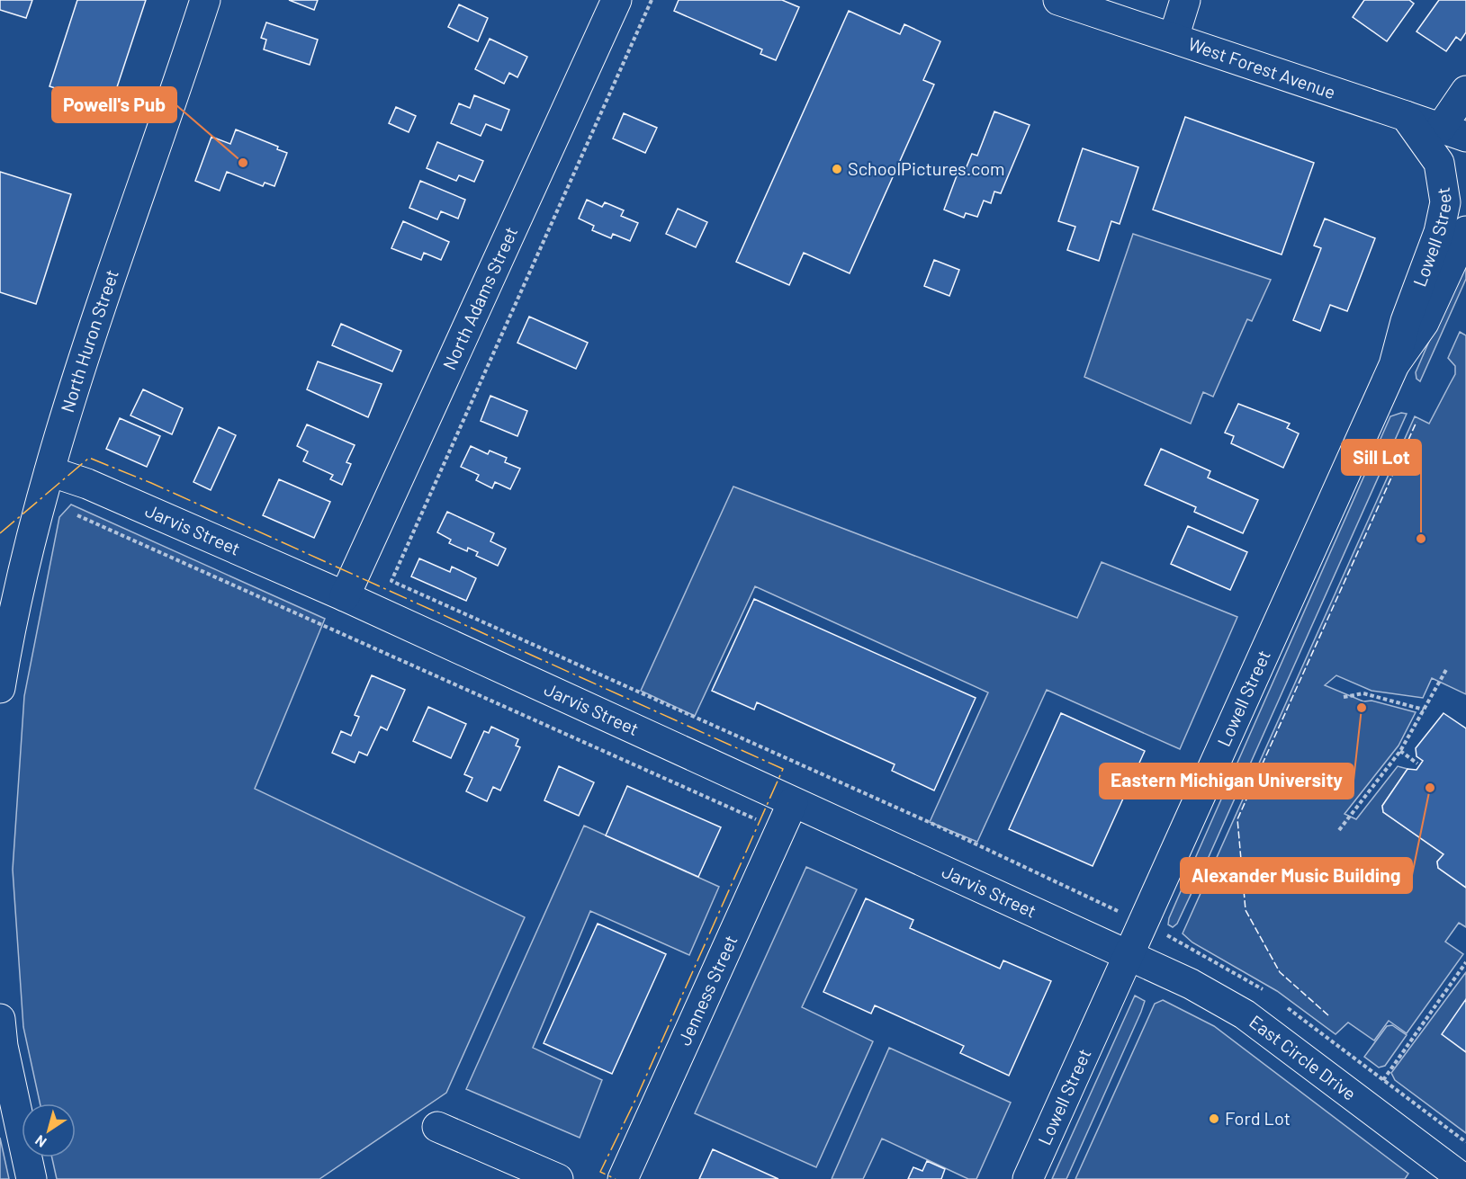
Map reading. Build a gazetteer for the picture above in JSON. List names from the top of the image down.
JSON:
{
  "streets": {
    "street": [
      "West Forest Avenue",
      "Lowell Street",
      "North Adams Street",
      "North Huron Street",
      "Jarvis Street",
      "Jenness Street",
      "East Circle Drive"
    ]
  },
  "crossings": [
    ["West Forest Avenue", "Lowell Street"],
    ["Lowell Street", "Jarvis Street"],
    ["Lowell Street", "East Circle Drive"],
    ["North Adams Street", "Jarvis Street"],
    ["North Huron Street", "Jarvis Street"],
    ["Jarvis Street", "Jenness Street"],
    ["Jarvis Street", "East Circle Drive"]
  ],
  "places": [
    "Powell's Pub",
    "SchoolPictures.com",
    "Sill Lot",
    "Eastern Michigan University",
    "Alexander Music Building",
    "Ford Lot"
  ],
  "north": "bottom left"
}
